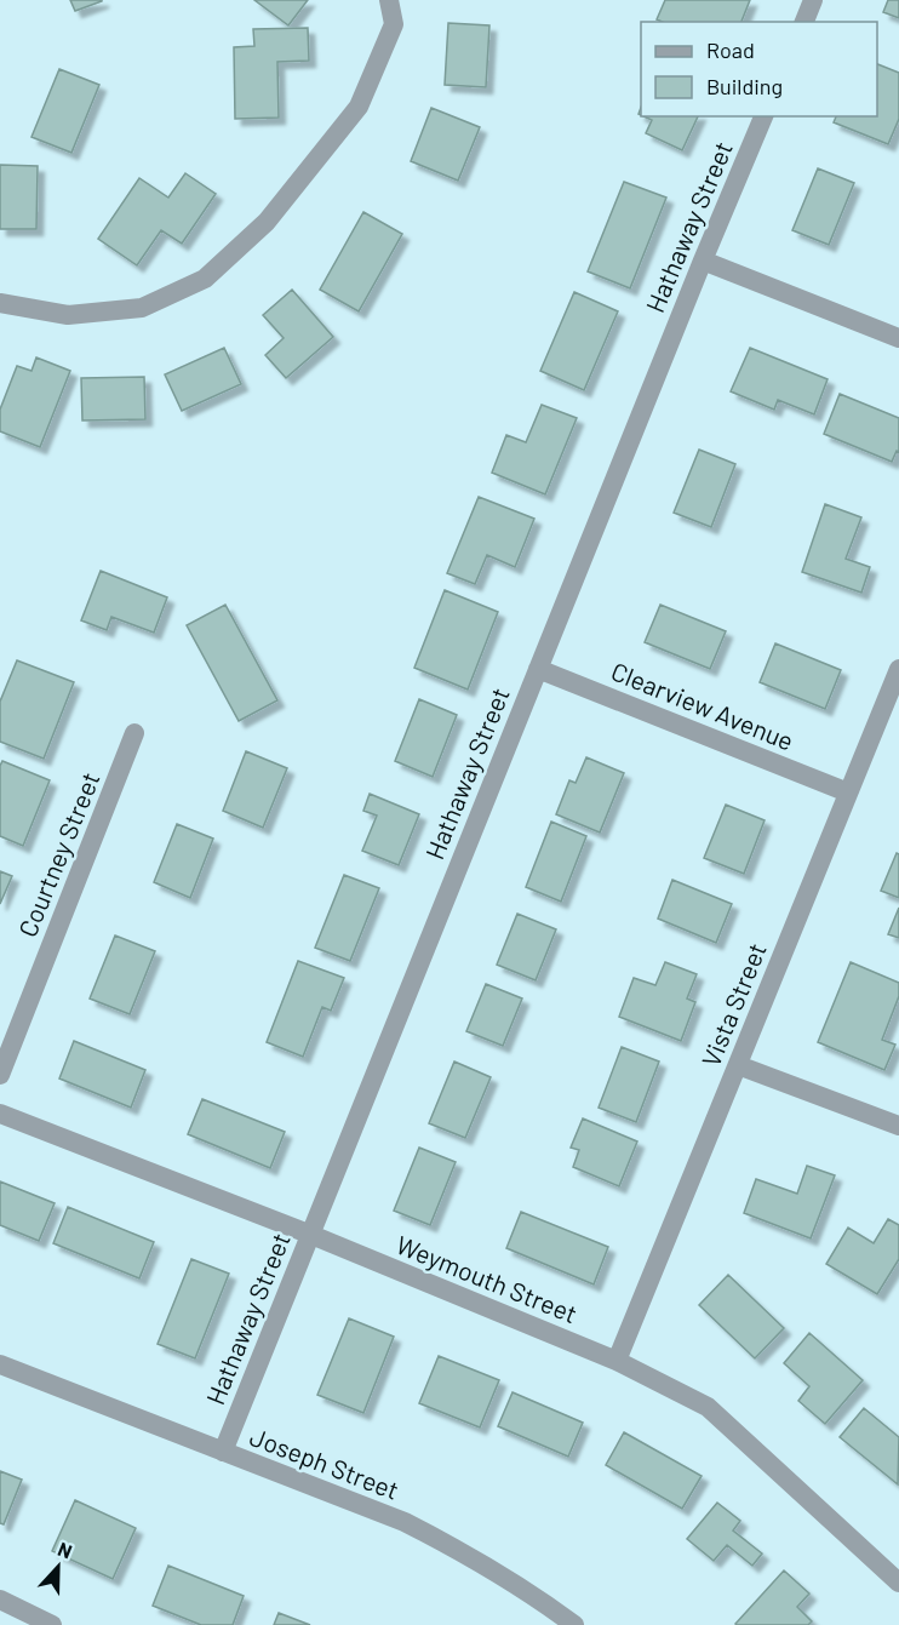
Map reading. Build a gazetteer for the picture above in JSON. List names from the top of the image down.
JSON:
{
  "streets": {
    "street": [
      "Hathaway Street",
      "Clearview Avenue",
      "Courtney Street",
      "Vista Street",
      "Weymouth Street",
      "Joseph Street"
    ]
  },
  "crossings": [
    ["Hathaway Street", "Clearview Avenue"],
    ["Hathaway Street", "Weymouth Street"],
    ["Hathaway Street", "Joseph Street"],
    ["Clearview Avenue", "Vista Street"],
    ["Vista Street", "Weymouth Street"]
  ],
  "legend": ["Road", "Building"],
  "north": "top"
}
